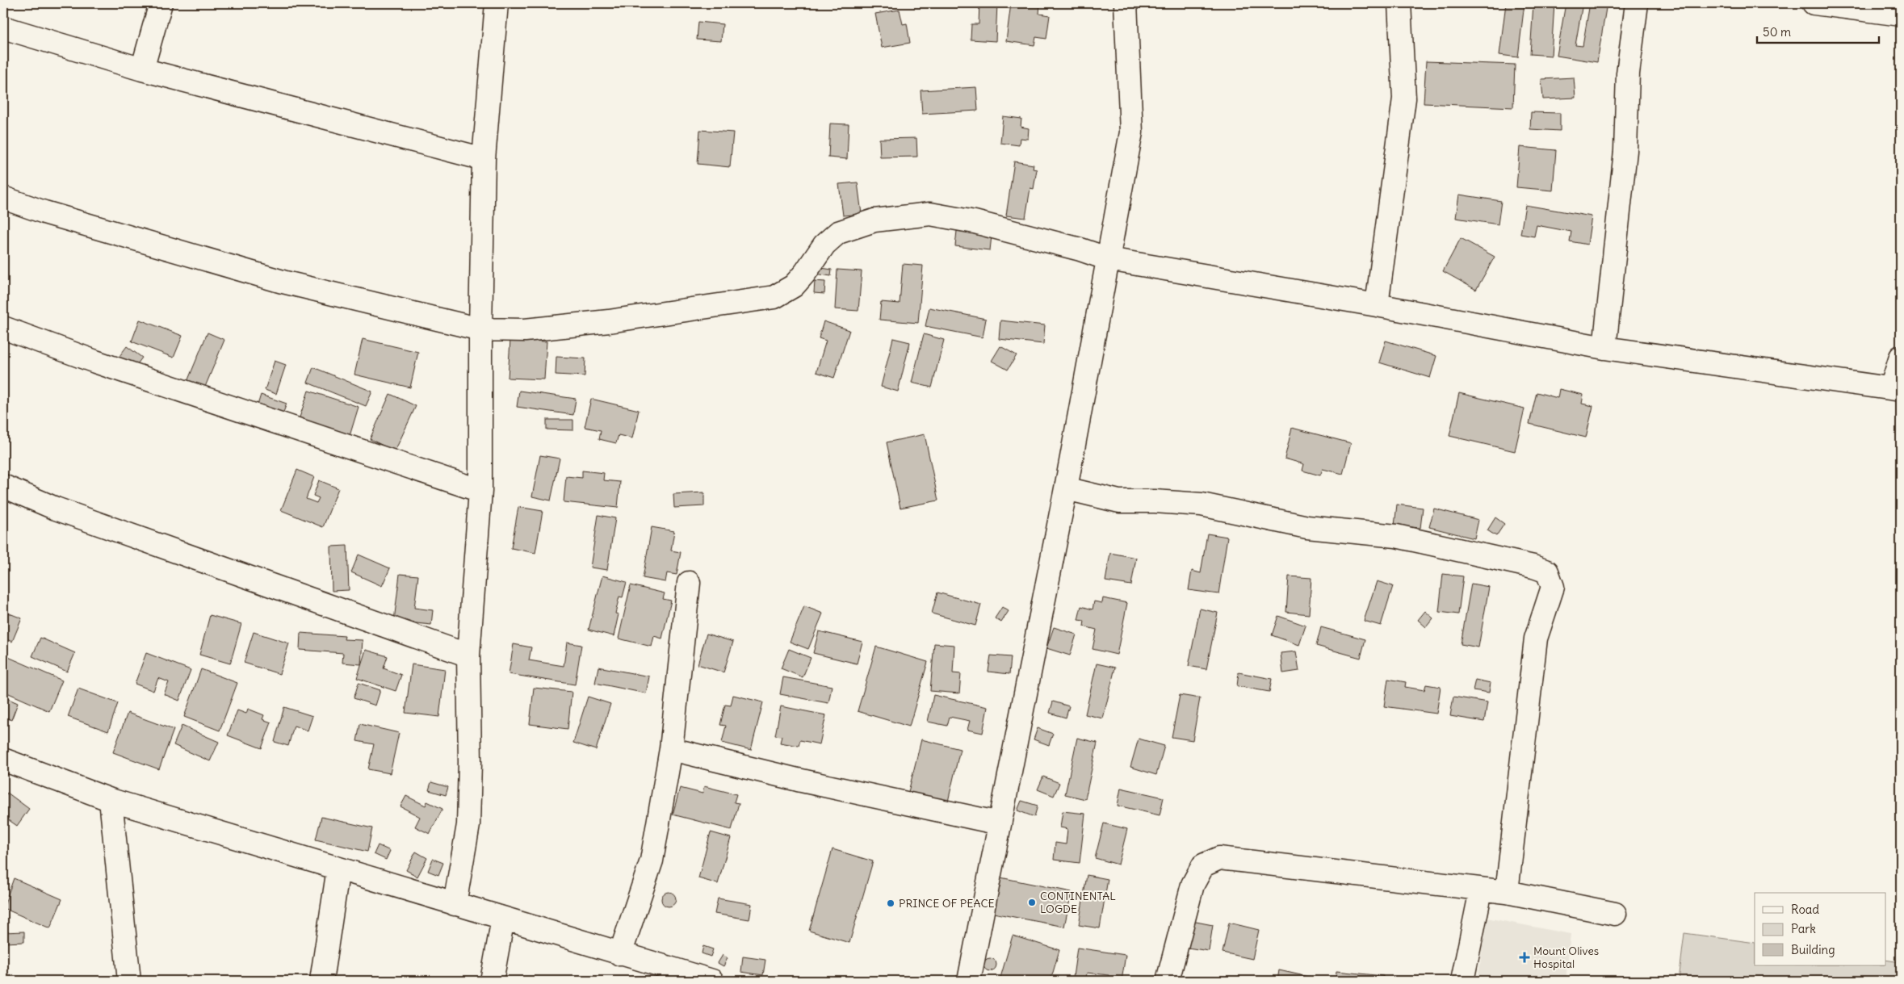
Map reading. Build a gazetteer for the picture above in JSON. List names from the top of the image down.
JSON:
{
  "places": {
    "other": ["CONTINENTAL LOGDE", "PRINCE OF PEACE"],
    "health": ["Mount Olives Hospital"]
  },
  "legend": ["Road", "Park", "Building"],
  "scale_bar": "50 m"
}
